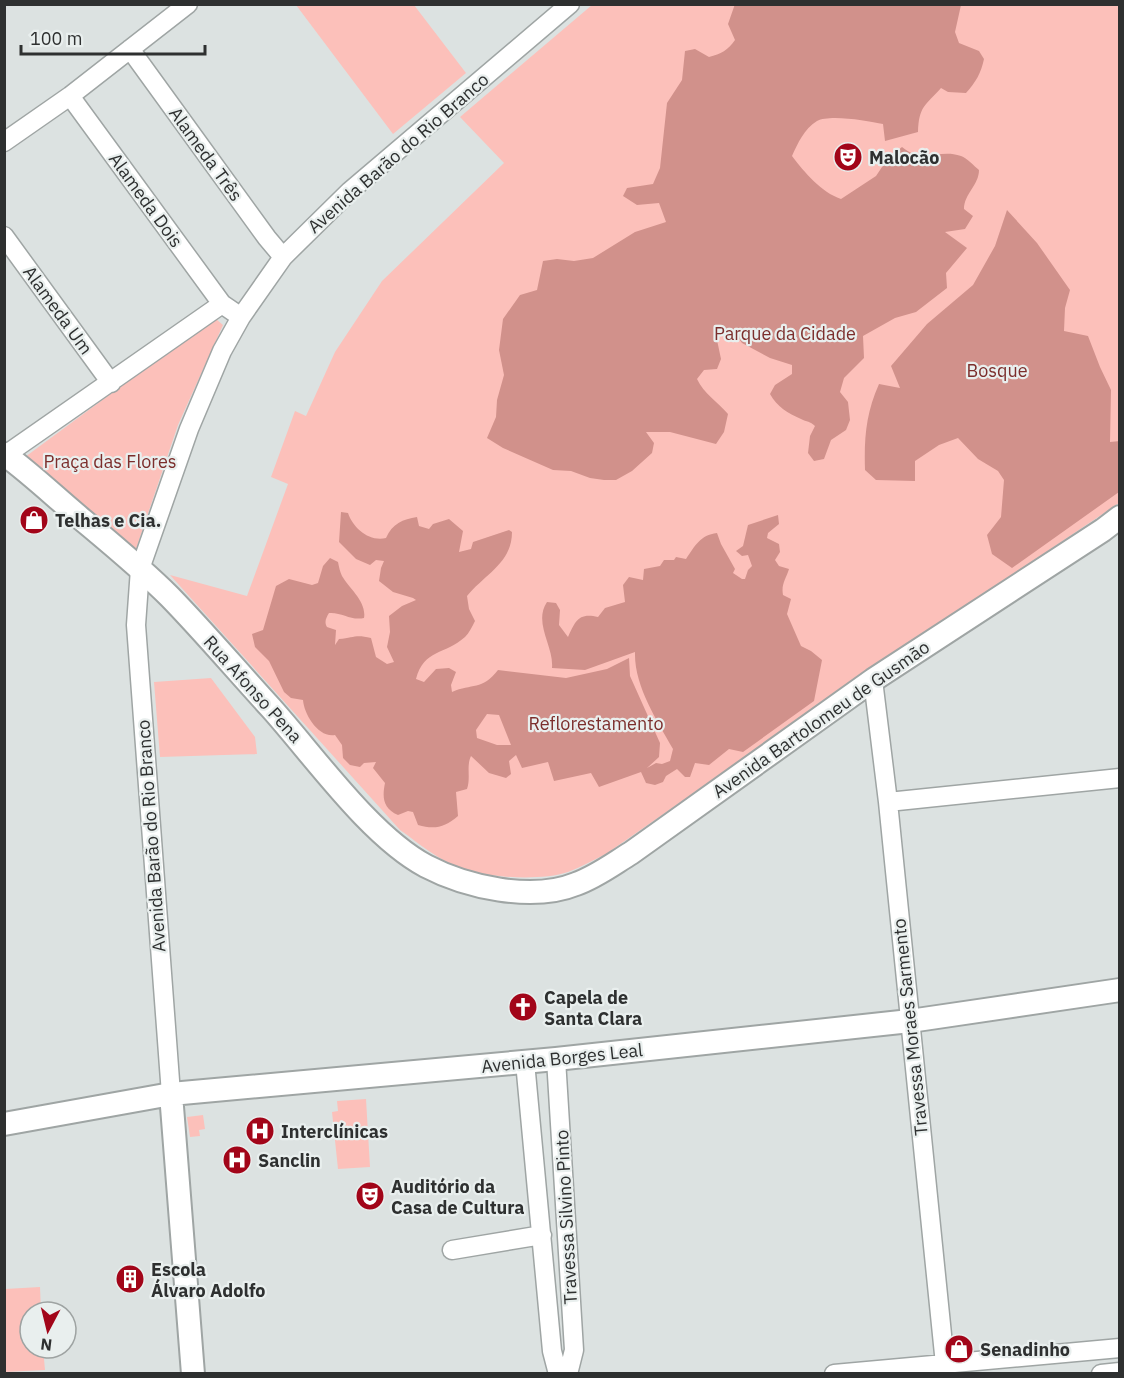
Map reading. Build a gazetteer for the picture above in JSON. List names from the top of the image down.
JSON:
{
  "streets": {
    "main road": [
      "Avenida Barão do Rio Branco",
      "Rua Afonso Pena",
      "Avenida Bartolomeu de Gusmão",
      "Avenida Borges Leal"
    ],
    "street": [
      "Alameda Três",
      "Alameda Dois",
      "Alameda Um",
      "Travessa Moraes Sarmento",
      "Travessa Silvino Pinto"
    ]
  },
  "crossings": [
    ["Avenida Barão do Rio Branco", "Alameda Três"],
    ["Avenida Barão do Rio Branco", "Rua Afonso Pena"],
    ["Avenida Barão do Rio Branco", "Avenida Borges Leal"],
    ["Rua Afonso Pena", "Avenida Bartolomeu de Gusmão"],
    ["Avenida Bartolomeu de Gusmão", "Travessa Moraes Sarmento"],
    ["Travessa Moraes Sarmento", "Avenida Borges Leal"],
    ["Avenida Borges Leal", "Travessa Silvino Pinto"]
  ],
  "parks": [
    "Parque da Cidade",
    "Bosque",
    "Praça das Flores",
    "Reflorestamento"
  ],
  "places": {
    "theatre": ["Malocão", "Auditório da Casa de Cultura"],
    "shop": ["Telhas e Cia.", "Senadinho"],
    "church": ["Capela de Santa Clara"],
    "hospital": ["Interclínicas", "Sanclin"],
    "building": ["Escola Álvaro Adolfo"]
  },
  "scale_bar": "100 m",
  "north": "bottom"
}
